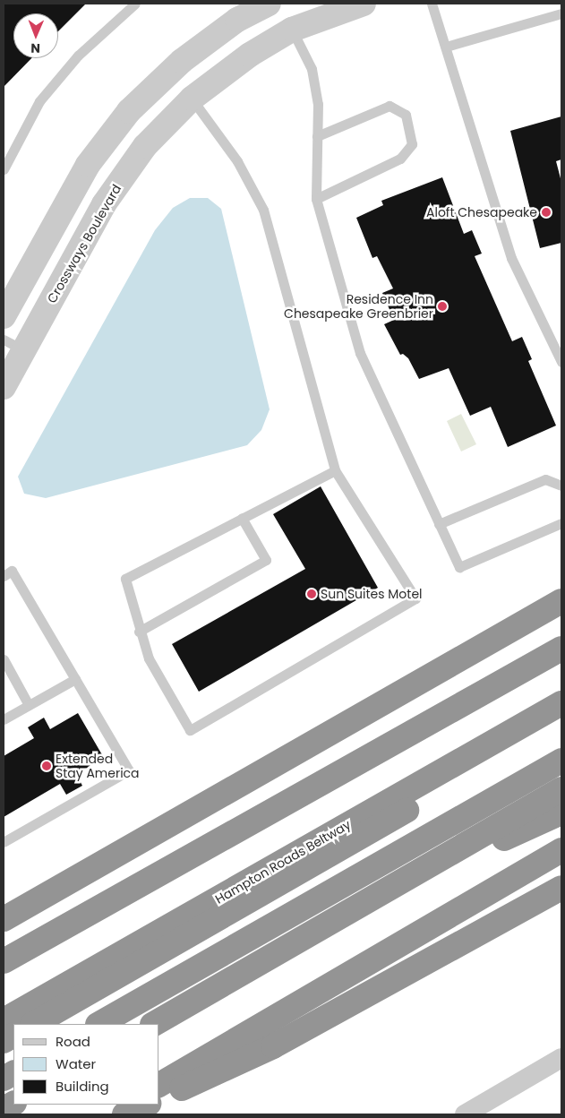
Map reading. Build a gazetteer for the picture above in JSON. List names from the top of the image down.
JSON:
{
  "streets": {
    "highway": ["Hampton Roads Beltway"],
    "street": ["Crossways Boulevard"]
  },
  "places": [
    "Aloft Chesapeake",
    "Residence Inn Chesapeake Greenbrier",
    "Sun Suites Motel",
    "Extended Stay America"
  ],
  "legend": ["Road", "Water", "Building"],
  "north": "bottom"
}
